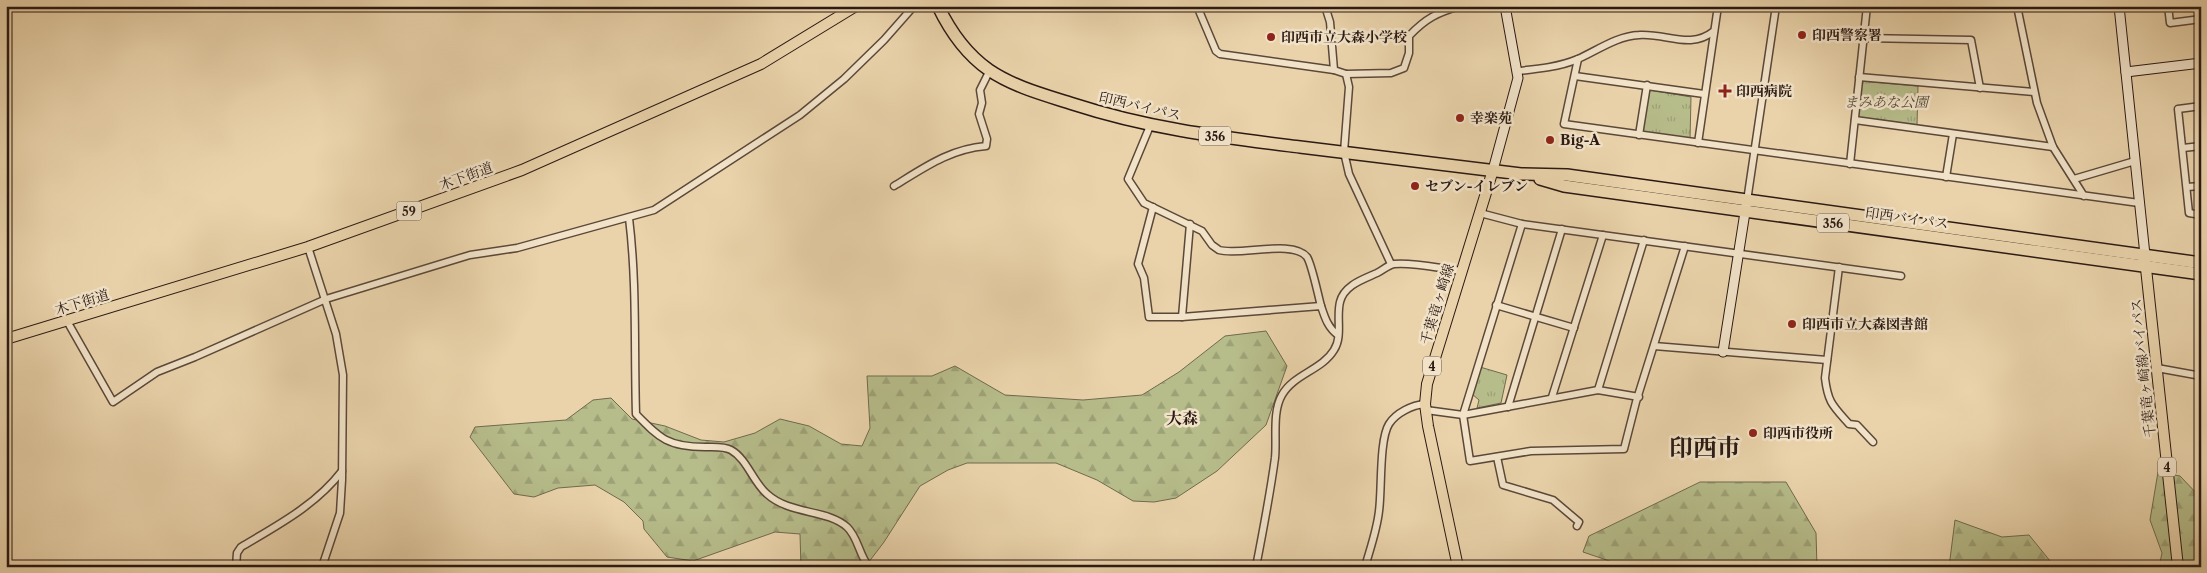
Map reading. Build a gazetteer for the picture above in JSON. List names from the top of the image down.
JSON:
{
  "streets": {
    "highway": ["印西バイパス", "356"],
    "main road": [
      "木下街道",
      "59",
      "千葉竜ヶ崎線",
      "4",
      "千葉竜ヶ崎線バイパス"
    ]
  },
  "crossings": [
    ["印西バイパス", "千葉竜ヶ崎線"],
    ["印西バイパス", "千葉竜ヶ崎線バイパス"]
  ],
  "districts": ["大森", "印西市"],
  "parks": ["まみあな公園"],
  "places": {
    "other": [
      "印西警察署",
      "印西市立大森小学校",
      "幸楽苑",
      "Big-A",
      "セブン-イレブン",
      "印西市立大森図書館",
      "印西市役所"
    ],
    "health": ["印西病院"]
  }
}
